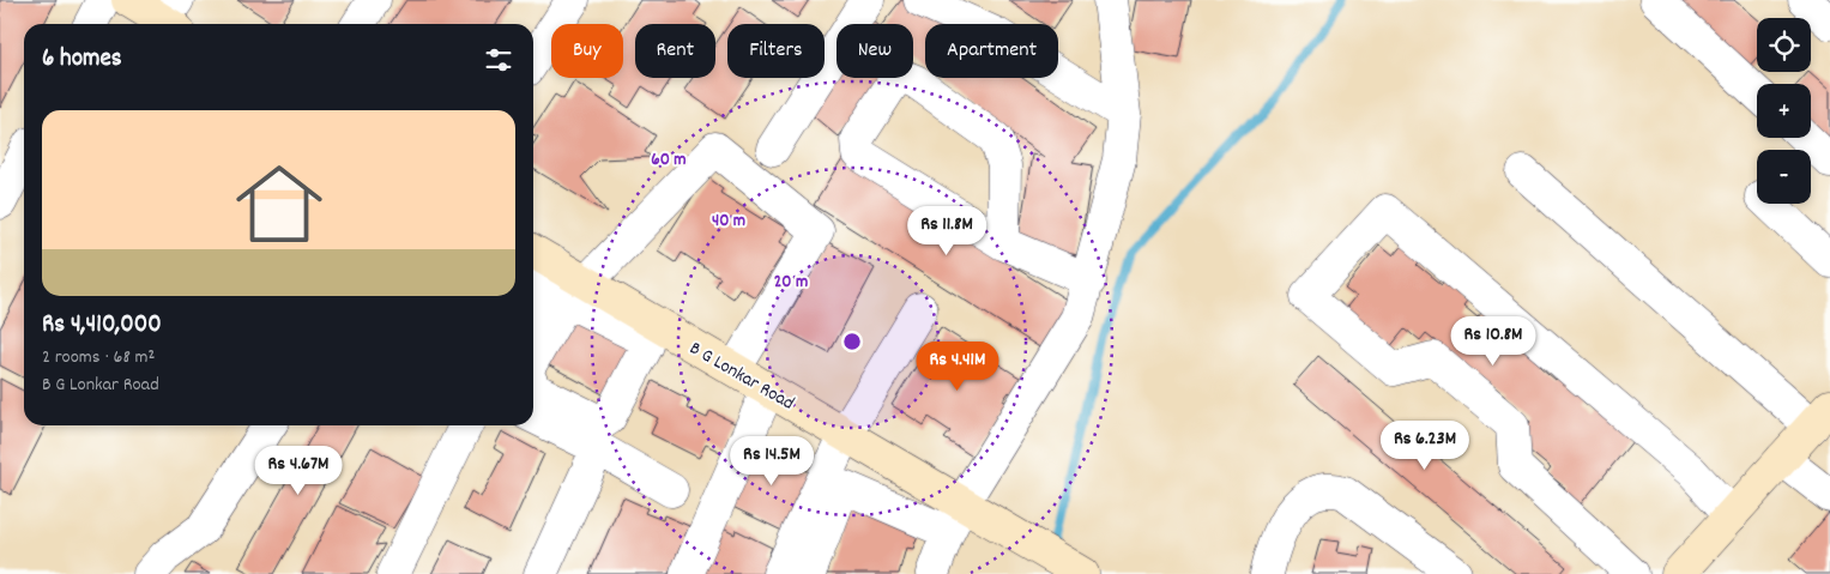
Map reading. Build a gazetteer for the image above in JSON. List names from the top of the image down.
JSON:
{
  "streets": {
    "street": ["B G Lonkar Road"]
  },
  "page": {
    "map_buttons": ["+", "−"],
    "chip": [
      "Buy",
      "Rent",
      "Filters",
      "New",
      "Apartment"
    ],
    "heading": "6 homes",
    "list": [
      {
        "name": "Rs 4,410,000",
        "note": "2 rooms · 68 m² · B G Lonkar Road"
      }
    ],
    "price": [
      "Rs 11.8M",
      "Rs 10.8M",
      "Rs 4.41M",
      "Rs 6.23M",
      "Rs 14.5M",
      "Rs 4.67M"
    ]
  },
  "rings": ["60 m", "40 m", "20 m"]
}
